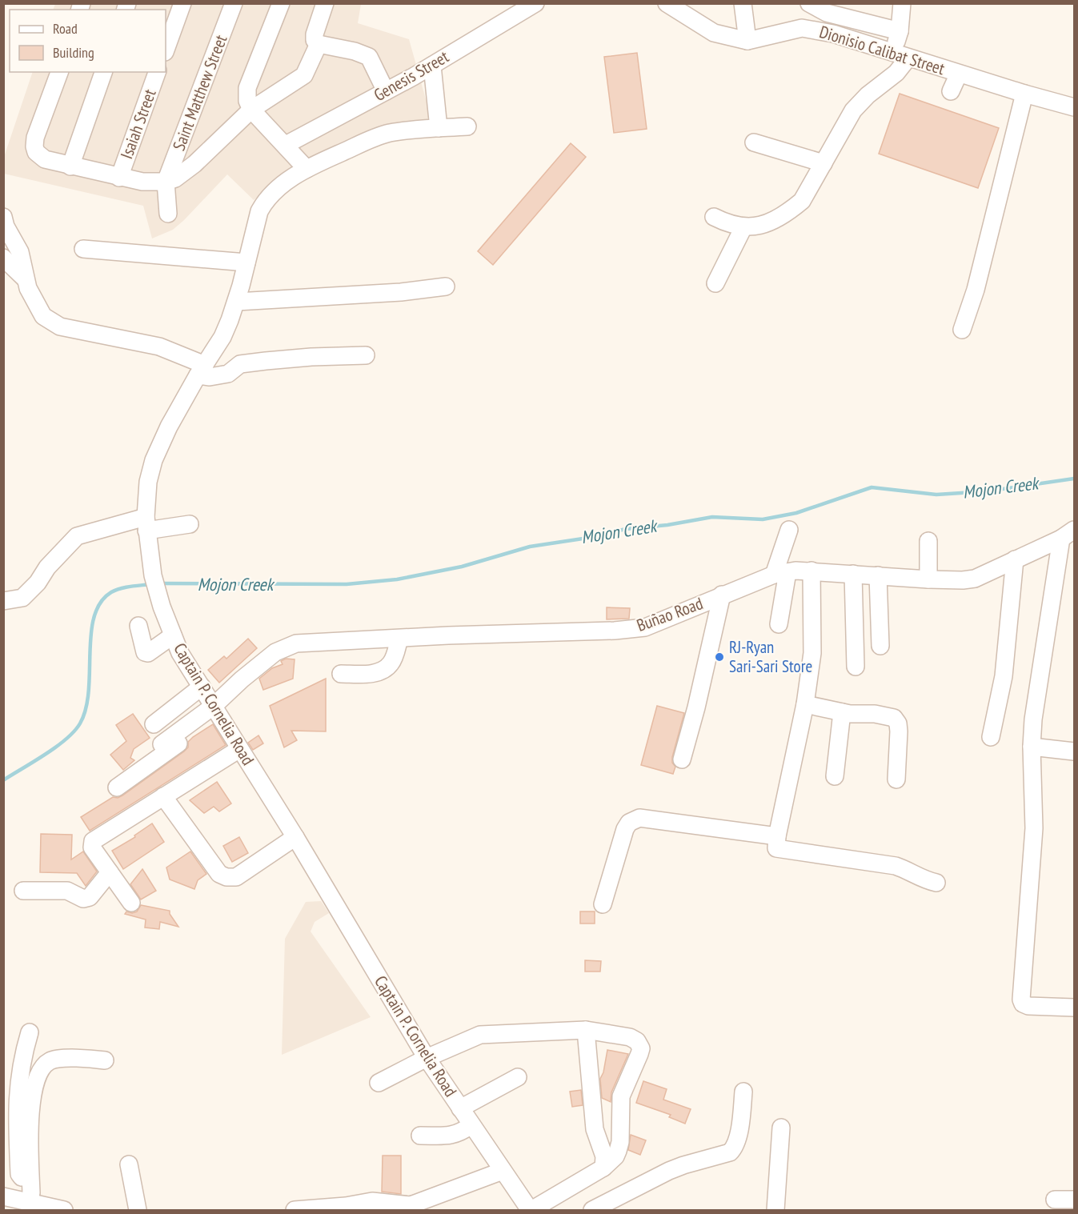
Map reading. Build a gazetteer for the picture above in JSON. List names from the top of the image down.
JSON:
{
  "streets": {
    "street": [
      "Dionisio Calibat Street",
      "Genesis Street",
      "Saint Matthew Street",
      "Isaiah Street",
      "Buñao Road",
      "Captain P. Cornelia Road"
    ]
  },
  "crossings": [
    ["Buñao Road", "Captain P. Cornelia Road"]
  ],
  "water": ["Mojon Creek"],
  "places": ["RJ-Ryan Sari-Sari Store"],
  "legend": ["Road", "Building"]
}
